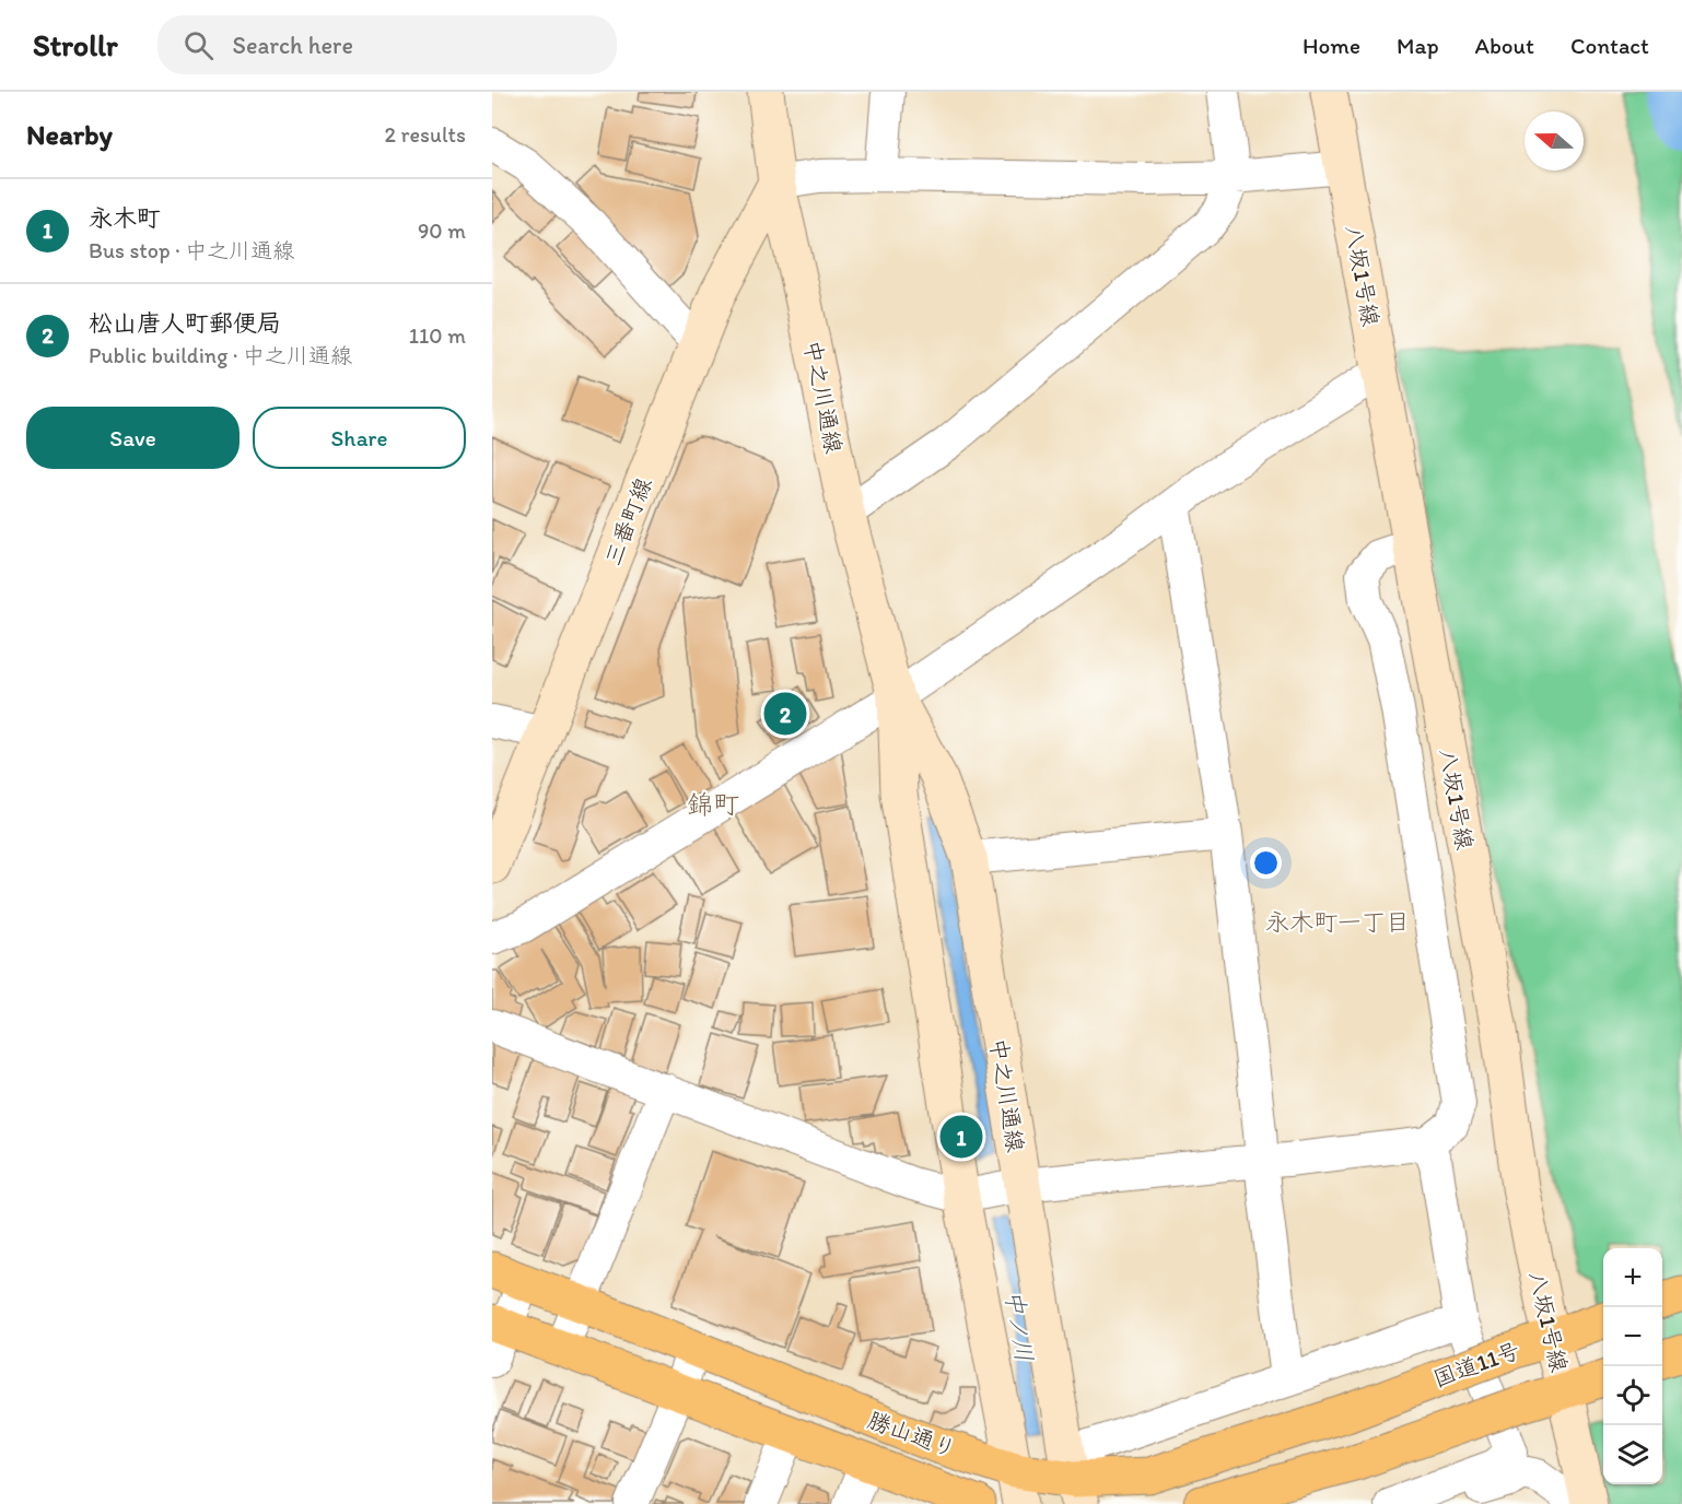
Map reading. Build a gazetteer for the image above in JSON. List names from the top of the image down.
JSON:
{
  "streets": {
    "highway": ["国道11号", "勝山通り"],
    "street": ["八坂1号線", "中之川通線", "三番町線"]
  },
  "crossings": [
    ["八坂1号線", "国道11号"],
    ["中之川通線", "三番町線"],
    ["中之川通線", "勝山通り"],
    ["国道11号", "勝山通り"]
  ],
  "districts": ["錦町", "永木町一丁目"],
  "water": ["中ノ川"],
  "north": "left",
  "page": {
    "header": "Strollr",
    "search": "Search here",
    "nav": [
      "Home",
      "Map",
      "About",
      "Contact"
    ],
    "heading": ["Nearby", "2 results"],
    "list": [
      {
        "mark": "1",
        "name": "永木町",
        "note": "Bus stop · 中之川通線",
        "value": "90 m"
      },
      {
        "mark": "2",
        "name": "松山唐人町郵便局",
        "note": "Public building · 中之川通線",
        "value": "110 m"
      }
    ],
    "buttons": ["Save", "Share"],
    "pins": ["2", "1"],
    "map_buttons": ["+", "−"]
  }
}
